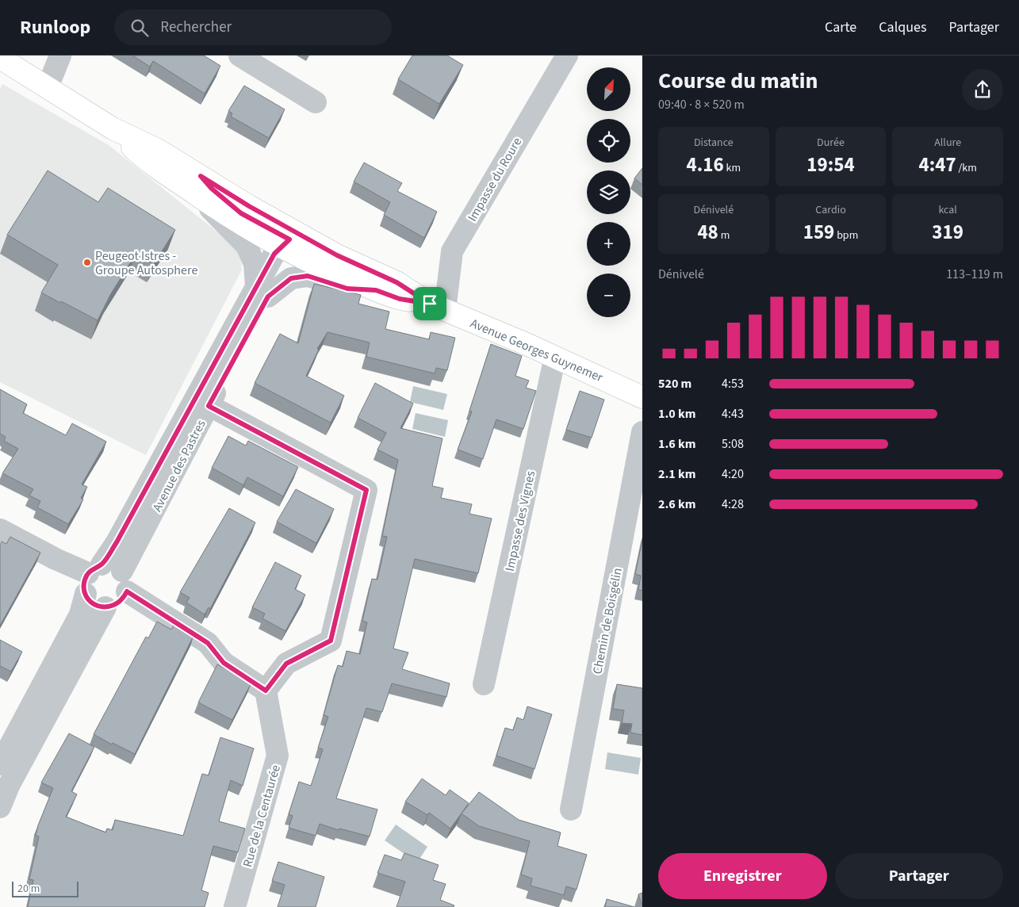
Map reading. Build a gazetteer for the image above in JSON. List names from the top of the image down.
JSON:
{
  "streets": {
    "main road": ["Avenue Georges Guynemer"],
    "street": [
      "Impasse du Roure",
      "Avenue des Pastres",
      "Impasse des Vignes",
      "Chemin de Boisgélin",
      "Rue de la Centaurée"
    ]
  },
  "crossings": [
    ["Impasse du Roure", "Avenue Georges Guynemer"],
    ["Avenue Georges Guynemer", "Avenue des Pastres"],
    ["Avenue Georges Guynemer", "Impasse des Vignes"]
  ],
  "places": ["Peugeot Istres - Groupe Autosphere"],
  "scale_bar": "20 m",
  "north": "top right",
  "page": {
    "header": "Runloop",
    "search": "Rechercher",
    "nav": ["Carte", "Calques", "Partager"],
    "heading": ["Course du matin", "09:40 · 8 × 520 m"],
    "map_buttons": ["+", "−"],
    "stats": [
      ["Distance", "4.16 km"],
      ["Durée", "19:54"],
      ["Allure", "4:47 /km"],
      ["Dénivelé", "48 m"],
      ["Cardio", "159 bpm"],
      ["kcal", "319"]
    ],
    "chart": ["Dénivelé", "113–119 m"],
    "list": [
      {
        "name": "520 m",
        "note": "4:53"
      },
      {
        "name": "1.0 km",
        "note": "4:43"
      },
      {
        "name": "1.6 km",
        "note": "5:08"
      },
      {
        "name": "2.1 km",
        "note": "4:20"
      },
      {
        "name": "2.6 km",
        "note": "4:28"
      }
    ],
    "buttons": ["Enregistrer", "Partager"],
    "scale": "20 m"
  }
}
